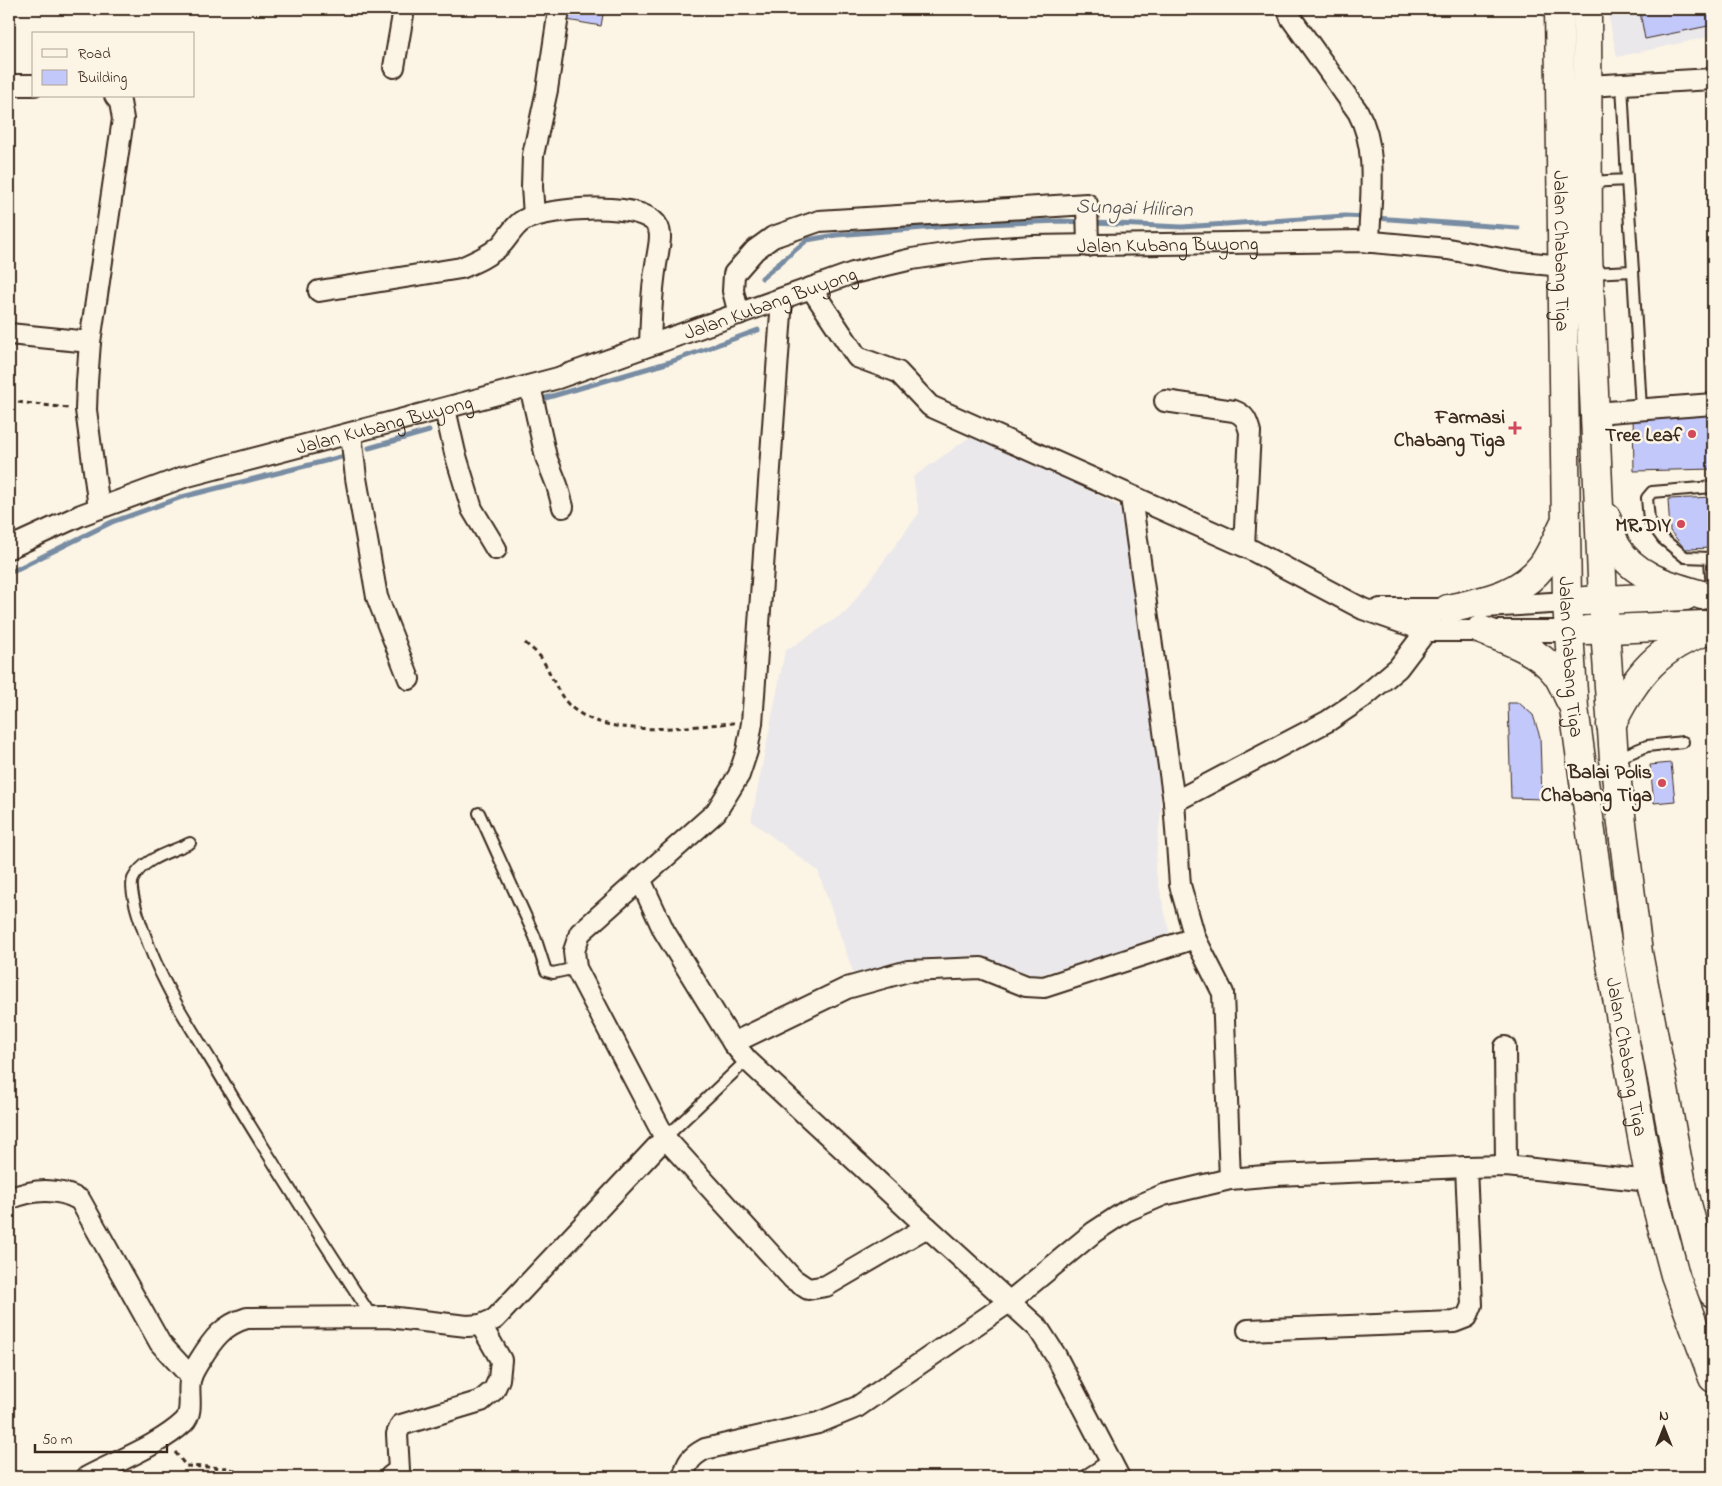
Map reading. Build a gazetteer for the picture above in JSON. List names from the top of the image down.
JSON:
{
  "streets": {
    "main road": ["Jalan Chabang Tiga"],
    "street": ["Jalan Kubang Buyong"]
  },
  "crossings": [
    ["Jalan Kubang Buyong", "Jalan Chabang Tiga"]
  ],
  "water": ["Sungai Hiliran"],
  "places": {
    "health": ["Farmasi Chabang Tiga"],
    "other": ["Tree Leaf", "MR.DIY", "Balai Polis Chabang Tiga"]
  },
  "legend": ["Road", "Building"],
  "scale_bar": "50 m",
  "north": "top"
}
